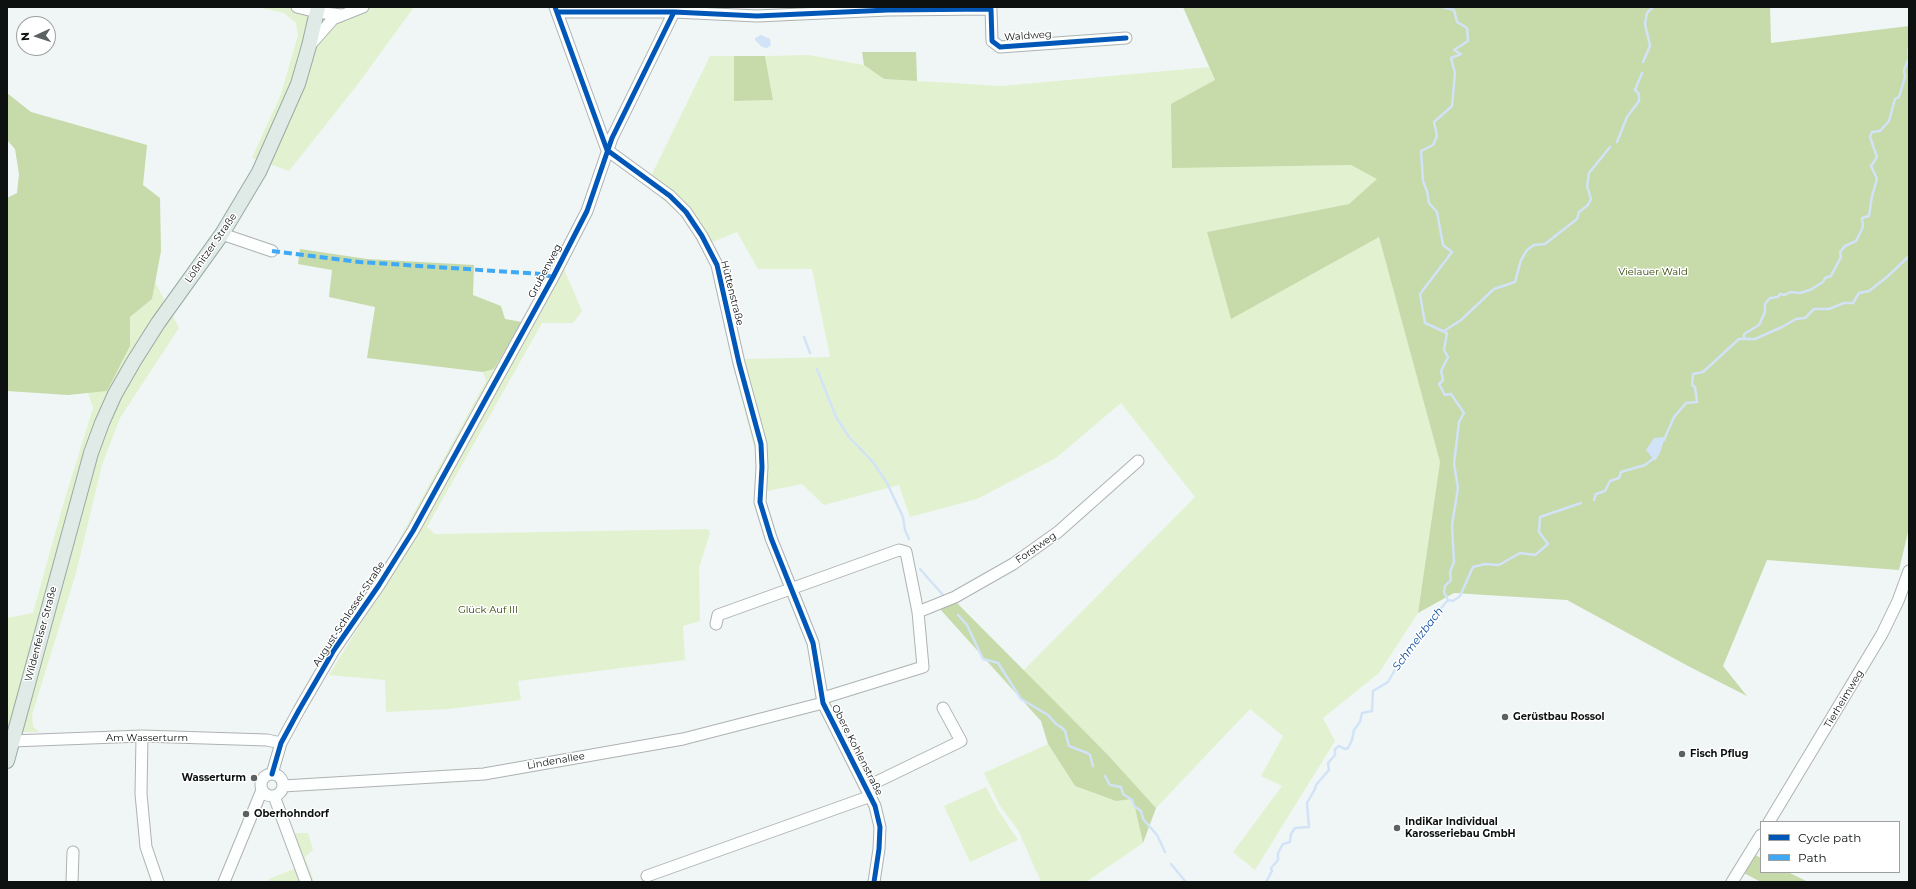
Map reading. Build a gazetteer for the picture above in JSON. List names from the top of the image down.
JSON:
{
  "streets": {
    "main road": ["Lößnitzer Straße", "Wildenfelser Straße"],
    "street": [
      "Waldweg",
      "Grubenweg",
      "Hüttenstraße",
      "Forstweg",
      "August-Schlosser-Straße",
      "Tierheimweg",
      "Am Wasserturm",
      "Obere Kohlenstraße",
      "Lindenallee"
    ]
  },
  "crossings": [
    ["Waldweg", "Grubenweg"],
    ["Lößnitzer Straße", "Wildenfelser Straße"],
    ["Grubenweg", "Hüttenstraße"],
    ["Grubenweg", "August-Schlosser-Straße"],
    ["Hüttenstraße", "Obere Kohlenstraße"],
    ["Forstweg", "Obere Kohlenstraße"],
    ["August-Schlosser-Straße", "Am Wasserturm"],
    ["August-Schlosser-Straße", "Lindenallee"],
    ["Wildenfelser Straße", "Am Wasserturm"],
    ["Obere Kohlenstraße", "Lindenallee"]
  ],
  "water": ["Schmelzbach"],
  "parks": ["Vielauer Wald", "Glück Auf III"],
  "places": [
    "Gerüstbau Rossol",
    "Fisch Pflug",
    "Wasserturm",
    "Oberhohndorf",
    "IndiKar Individual Karosseriebau GmbH"
  ],
  "legend": ["Cycle path", "Path"],
  "north": "left"
}
